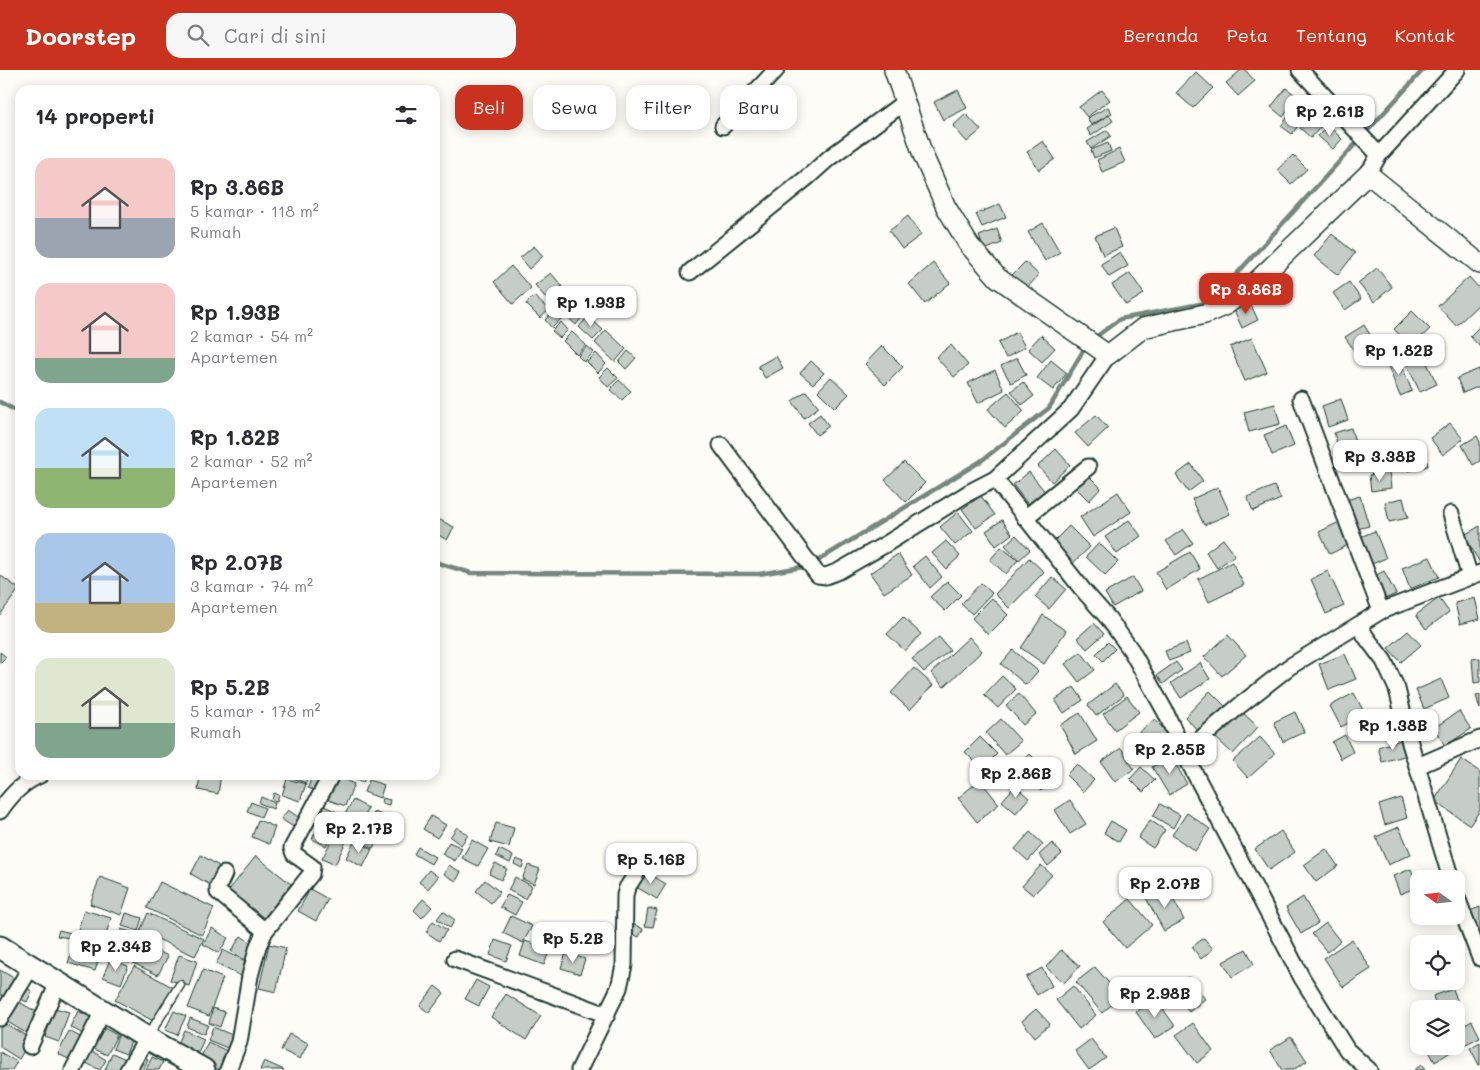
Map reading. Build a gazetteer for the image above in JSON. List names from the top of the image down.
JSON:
{
  "north": "left",
  "page": {
    "header": "Doorstep",
    "search": "Cari di sini",
    "nav": [
      "Beranda",
      "Peta",
      "Tentang",
      "Kontak"
    ],
    "chip": [
      "Beli",
      "Sewa",
      "Filter",
      "Baru"
    ],
    "heading": "14 properti",
    "price": [
      "Rp 2.61B",
      "Rp 3.86B",
      "Rp 1.93B",
      "Rp 1.82B",
      "Rp 3.38B",
      "Rp 1.38B",
      "Rp 2.85B",
      "Rp 2.86B",
      "Rp 2.17B",
      "Rp 5.16B",
      "Rp 2.07B",
      "Rp 5.2B",
      "Rp 2.34B",
      "Rp 2.98B"
    ],
    "list": [
      {
        "name": "Rp 3.86B",
        "note": "5 kamar · 118 m² · Rumah"
      },
      {
        "name": "Rp 1.93B",
        "note": "2 kamar · 54 m² · Apartemen"
      },
      {
        "name": "Rp 1.82B",
        "note": "2 kamar · 52 m² · Apartemen"
      },
      {
        "name": "Rp 2.07B",
        "note": "3 kamar · 74 m² · Apartemen"
      },
      {
        "name": "Rp 5.2B",
        "note": "5 kamar · 178 m² · Rumah"
      }
    ]
  }
}
